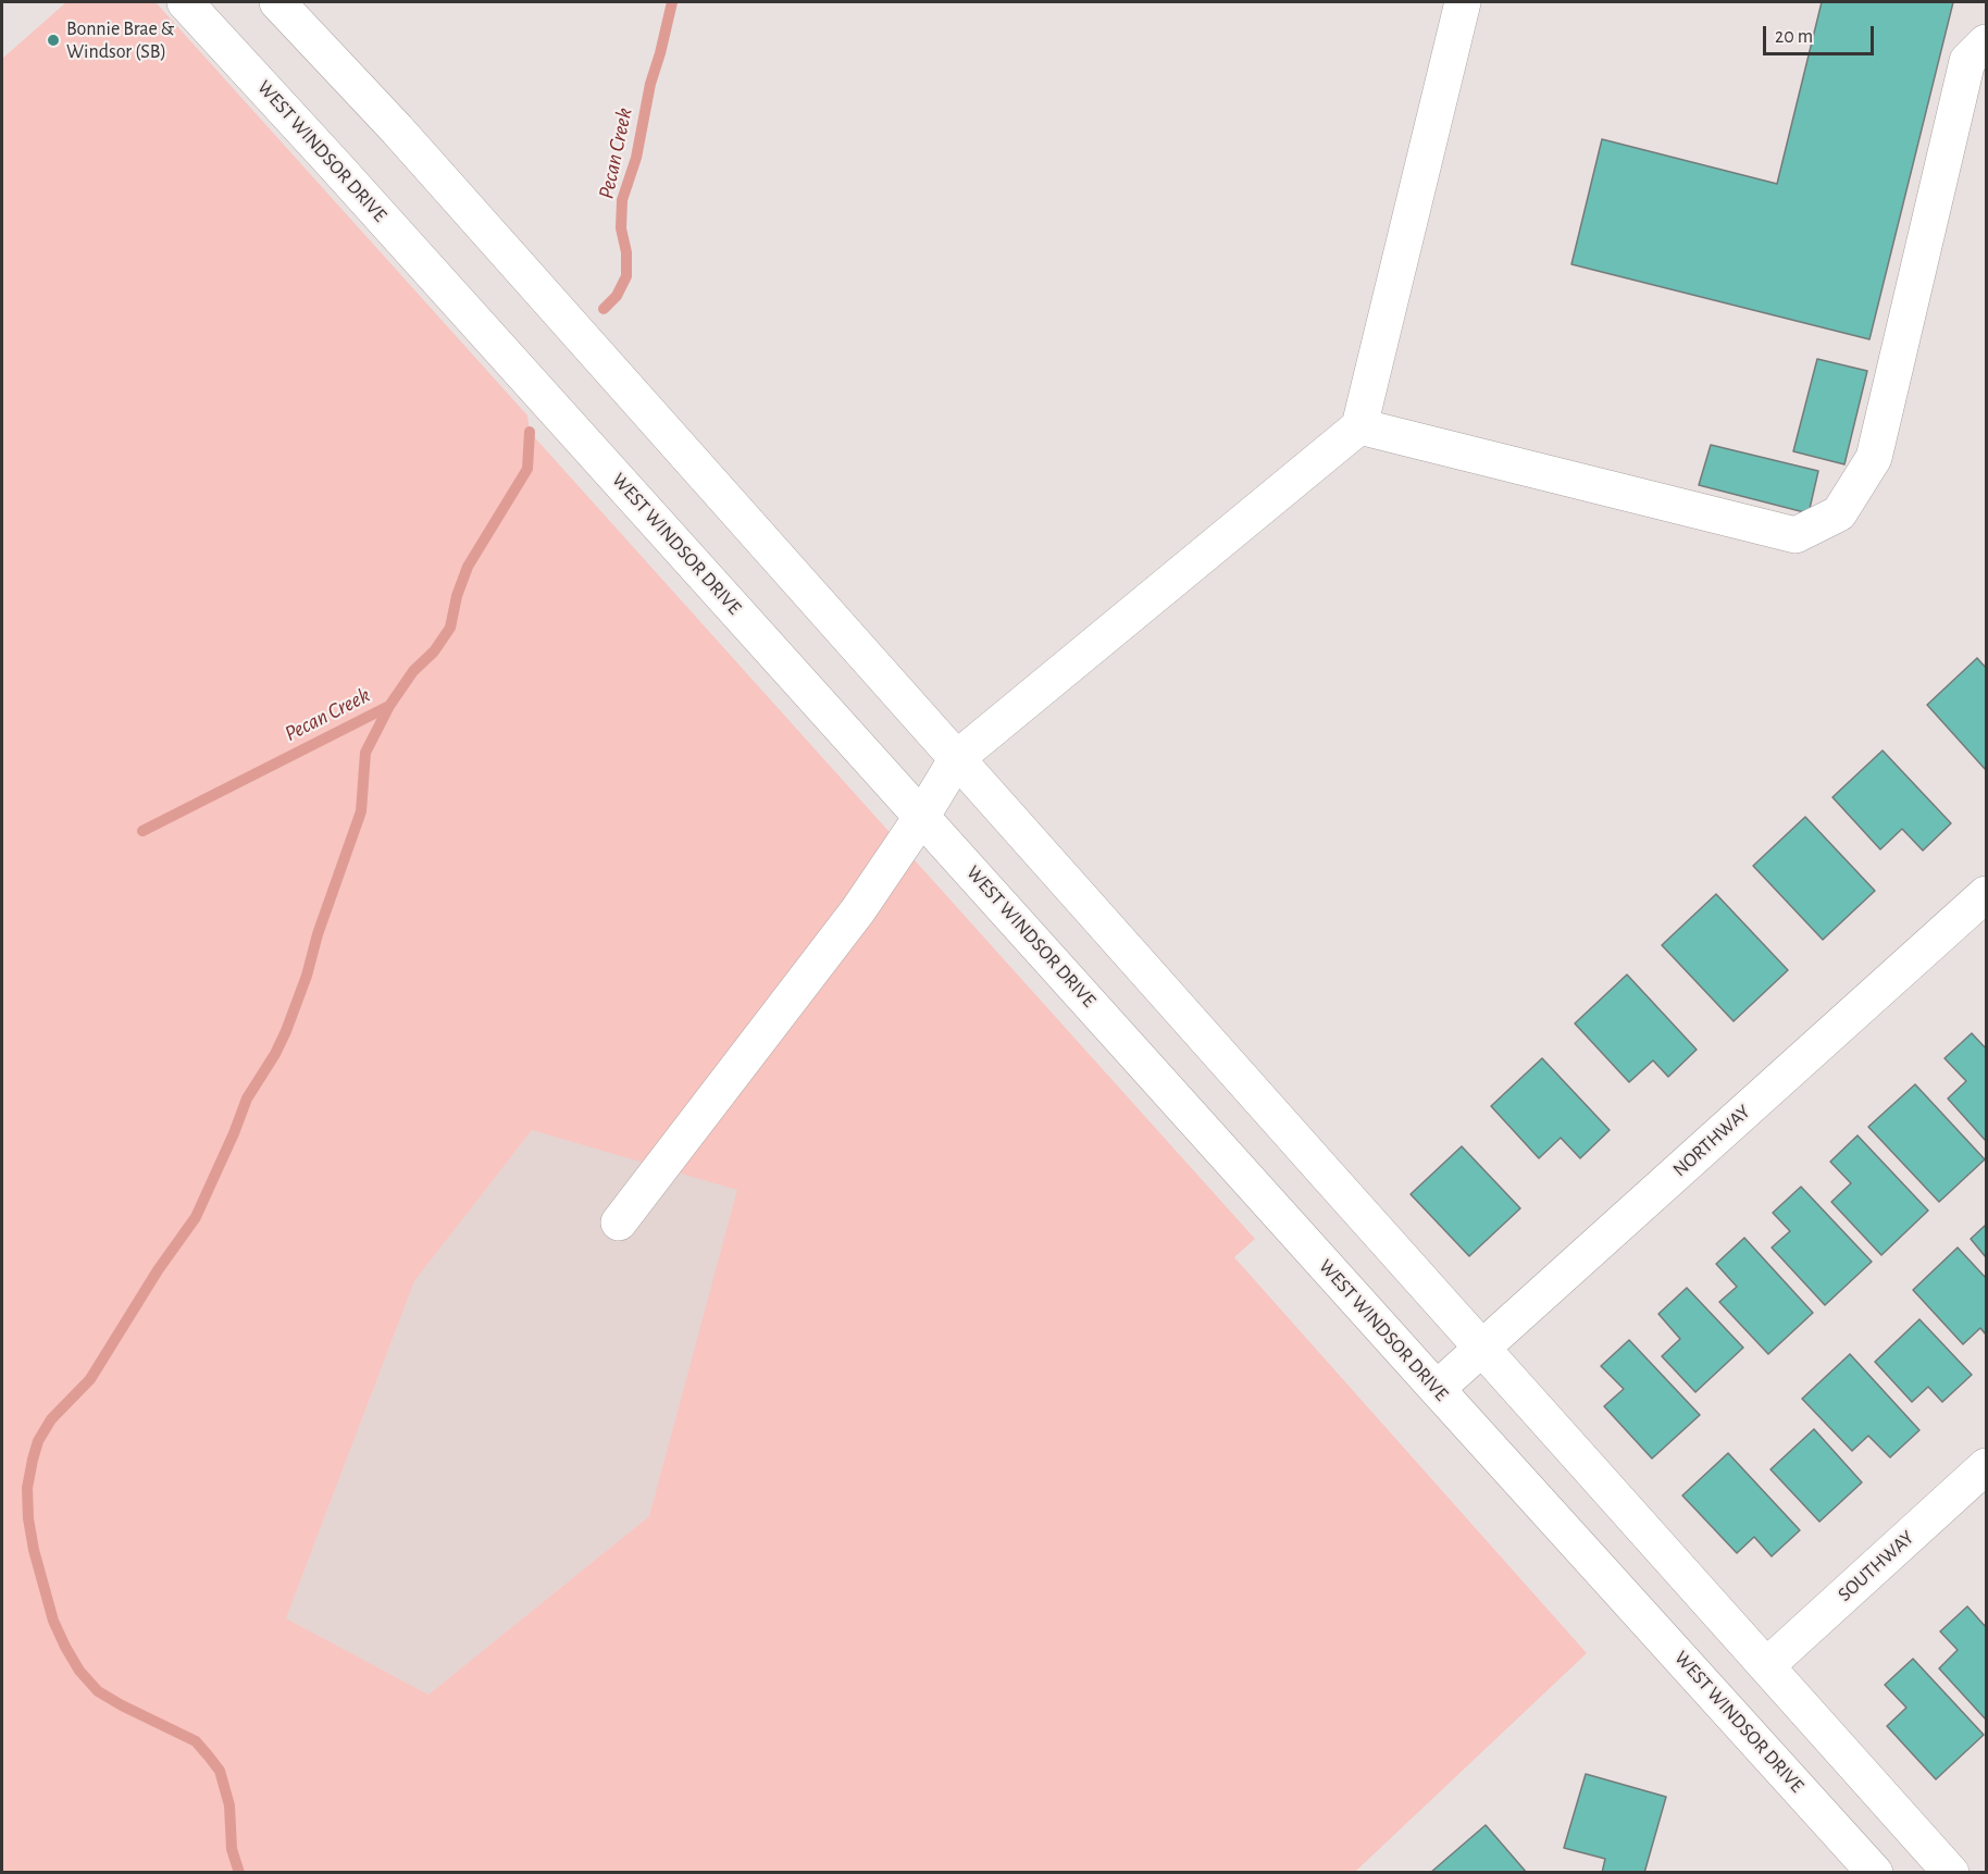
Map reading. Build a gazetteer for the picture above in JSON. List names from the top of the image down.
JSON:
{
  "streets": {
    "street": ["WEST WINDSOR DRIVE", "NORTHWAY", "SOUTHWAY"]
  },
  "crossings": [
    ["WEST WINDSOR DRIVE", "NORTHWAY"]
  ],
  "water": ["Pecan Creek"],
  "places": ["Bonnie Brae & Windsor (SB)"],
  "scale_bar": "20 m"
}
